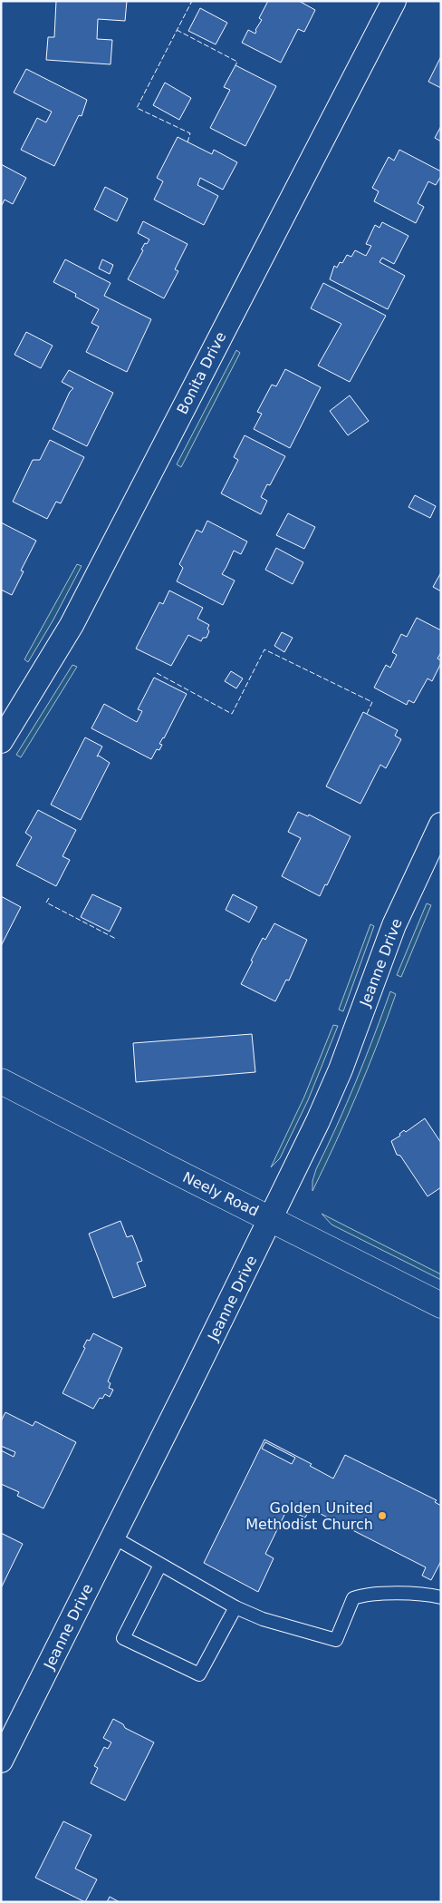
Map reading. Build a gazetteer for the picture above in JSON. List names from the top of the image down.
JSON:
{
  "streets": {
    "street": ["Bonita Drive", "Jeanne Drive", "Neely Road"]
  },
  "crossings": [
    ["Jeanne Drive", "Neely Road"]
  ],
  "places": ["Golden United Methodist Church"]
}
